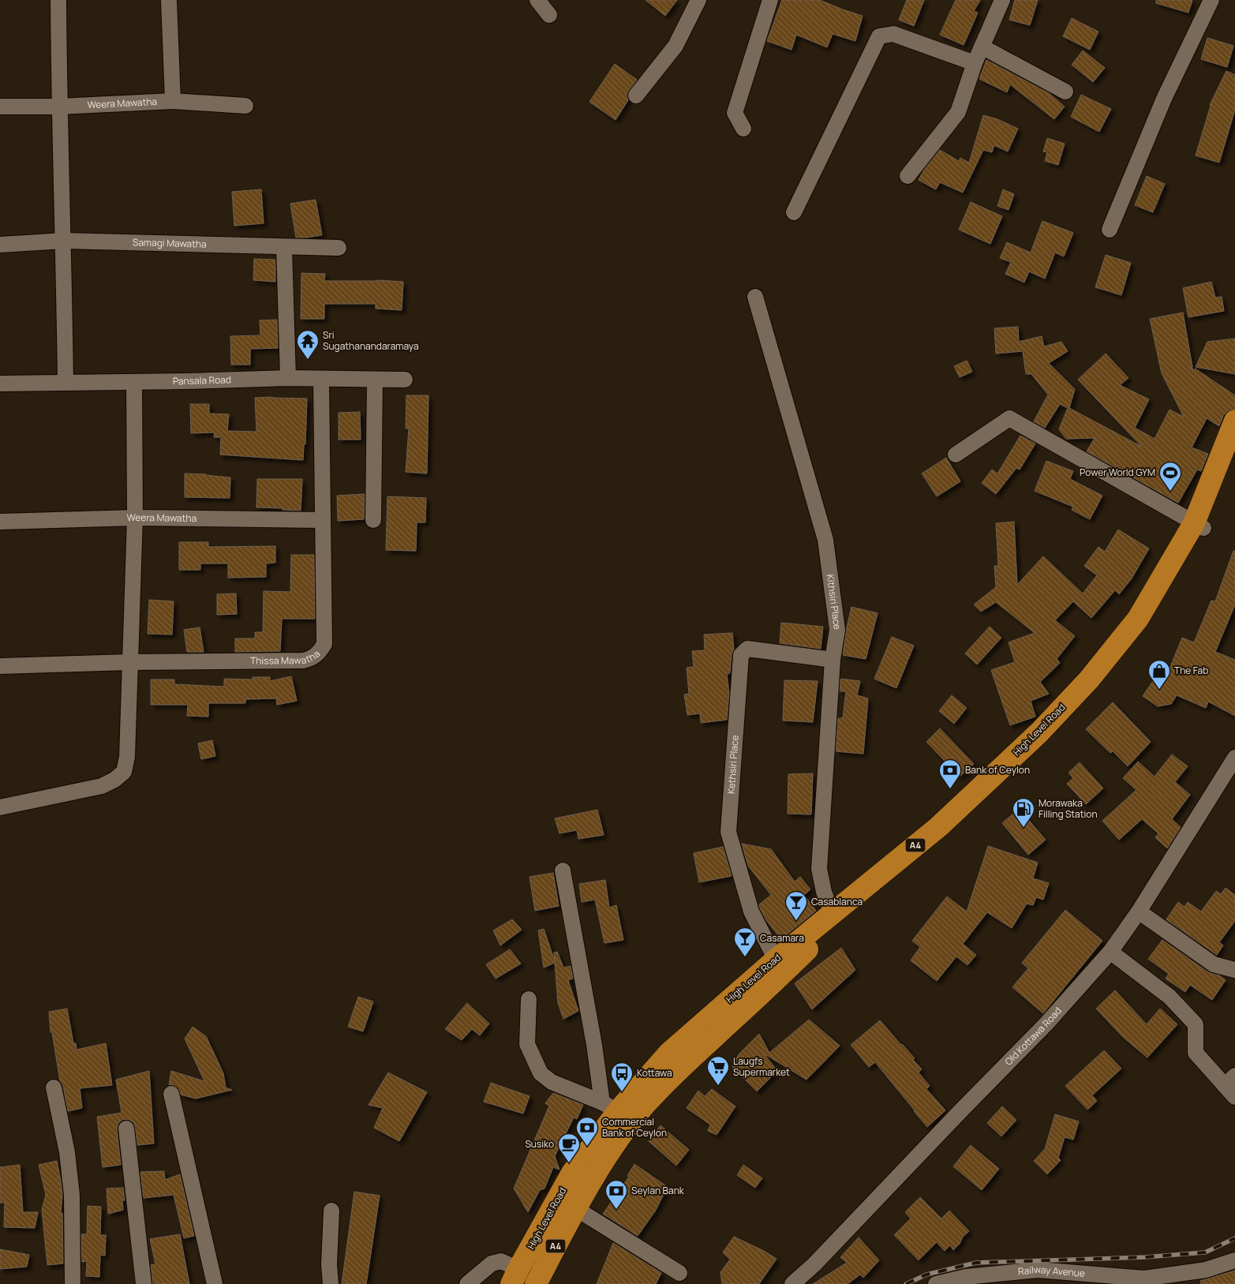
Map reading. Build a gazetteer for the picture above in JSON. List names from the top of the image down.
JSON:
{
  "streets": {
    "highway": ["High Level Road", "A4"],
    "street": [
      "Weera Mawatha",
      "Samagi Mawatha",
      "Pansala Road",
      "Kithsiri Place",
      "Thissa Mawatha",
      "Kethsiri Place",
      "Old Kottawa Road",
      "Railway Avenue"
    ]
  },
  "crossings": [
    ["Weera Mawatha", "Thissa Mawatha"],
    ["Pansala Road", "Thissa Mawatha"],
    ["Kithsiri Place", "High Level Road"],
    ["Kithsiri Place", "Kethsiri Place"],
    ["High Level Road", "Kethsiri Place"]
  ],
  "places": {
    "temple": ["Sri Sugathanandaramaya"],
    "sports": ["Power World GYM"],
    "shop": ["The Fab"],
    "bank": ["Bank of Ceylon", "Commercial Bank of Ceylon", "Seylan Bank"],
    "fuel station": ["Morawaka Filling Station"],
    "bar": ["Casablanca", "Casamara"],
    "supermarket": ["Laugfs Supermarket"],
    "bus stop": ["Kottawa"],
    "cafe": ["Susiko"]
  }
}
